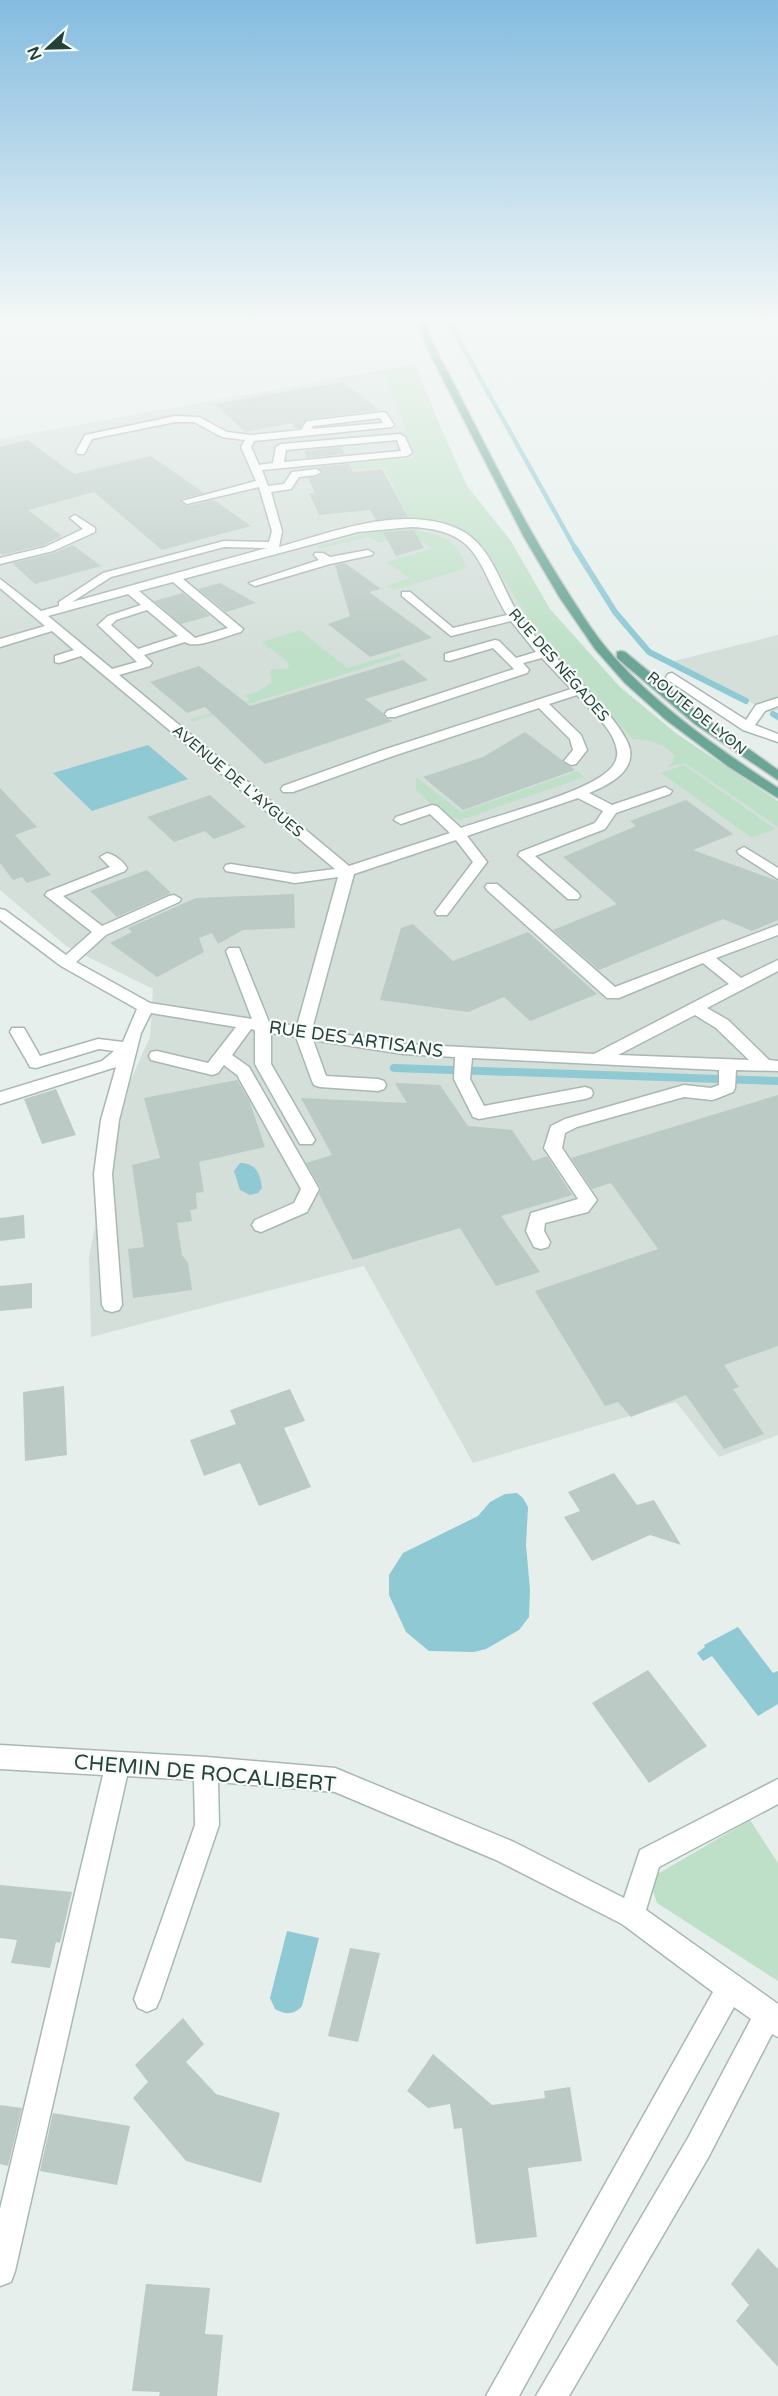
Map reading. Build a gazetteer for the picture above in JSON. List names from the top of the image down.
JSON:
{
  "streets": {
    "main road": ["ROUTE DE LYON"],
    "street": [
      "RUE DES NÉGADES",
      "AVENUE DE L'AYGUES",
      "RUE DES ARTISANS",
      "CHEMIN DE ROCALIBERT"
    ]
  },
  "crossings": [
    ["RUE DES NÉGADES", "AVENUE DE L'AYGUES"]
  ],
  "north": "left"
}
